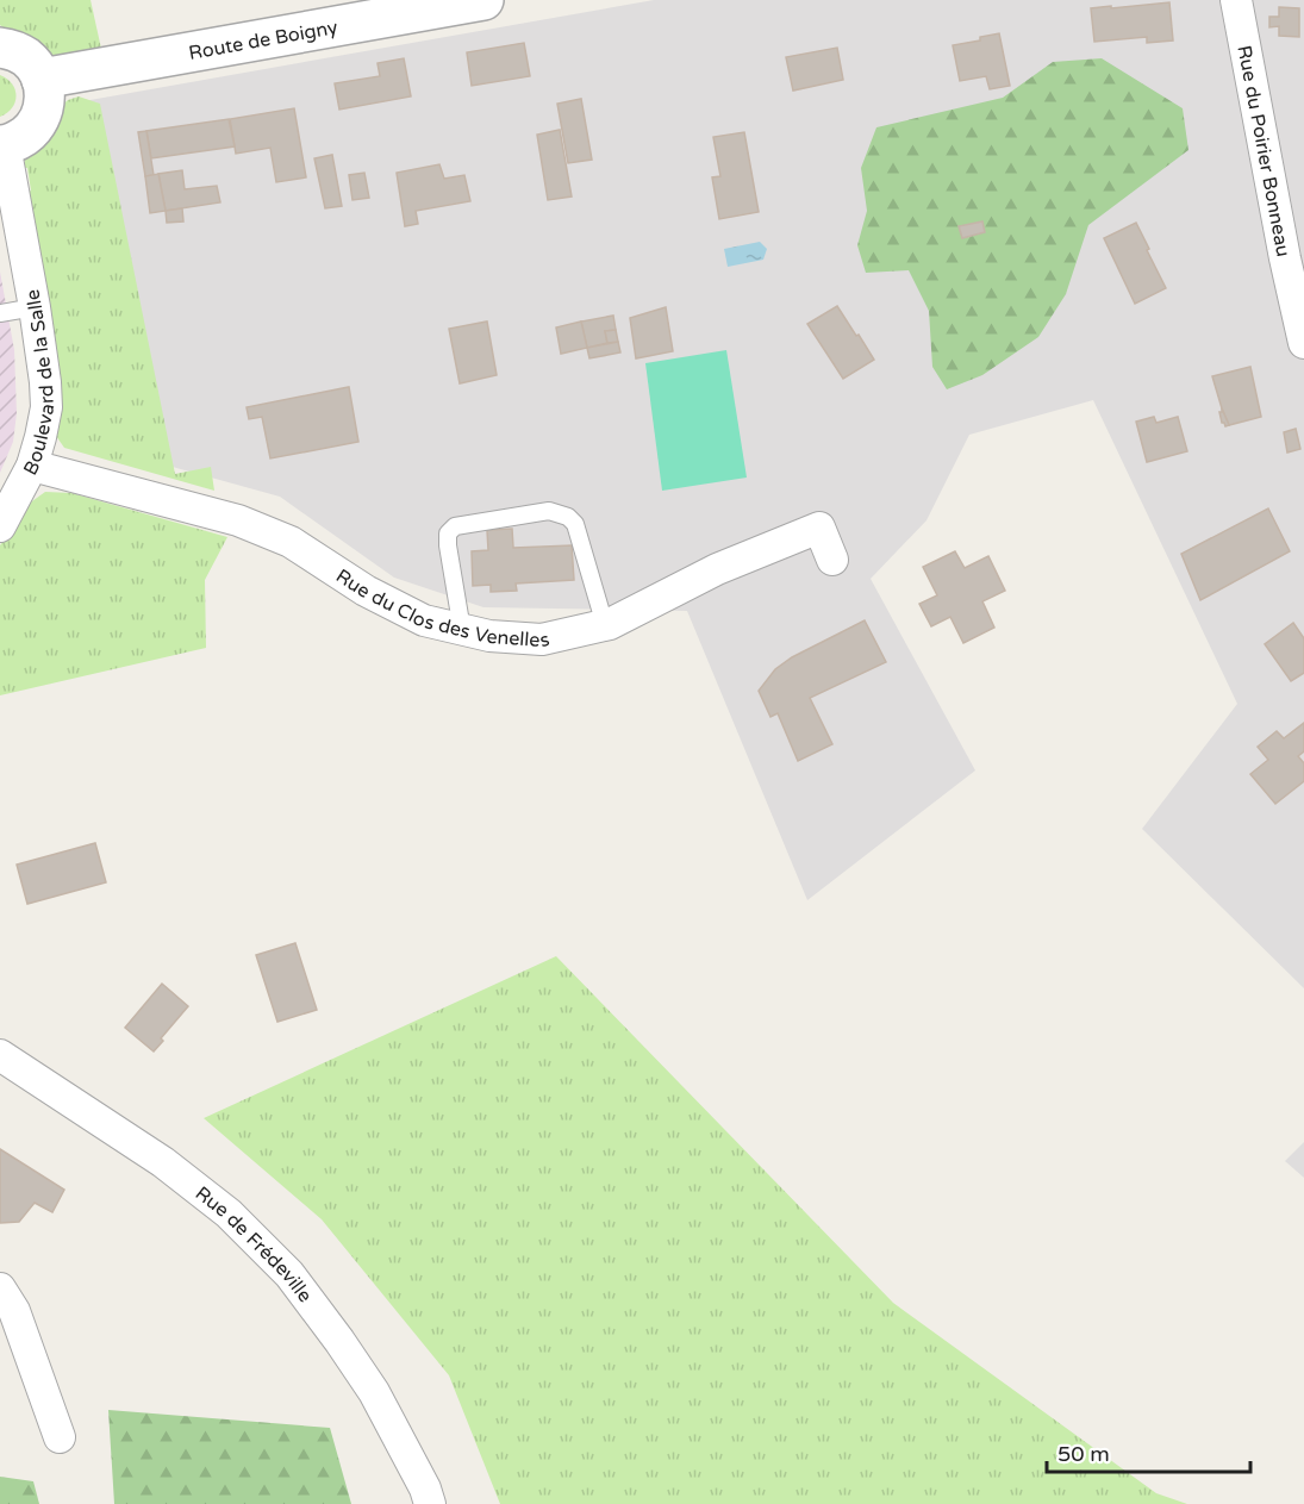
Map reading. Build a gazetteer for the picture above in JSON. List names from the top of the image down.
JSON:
{
  "streets": {
    "street": [
      "Route de Boigny",
      "Rue du Poirier Bonneau",
      "Boulevard de la Salle",
      "Rue du Clos des Venelles",
      "Rue de Frédeville"
    ]
  },
  "crossings": [
    ["Boulevard de la Salle", "Rue du Clos des Venelles"]
  ],
  "scale_bar": "50 m"
}
